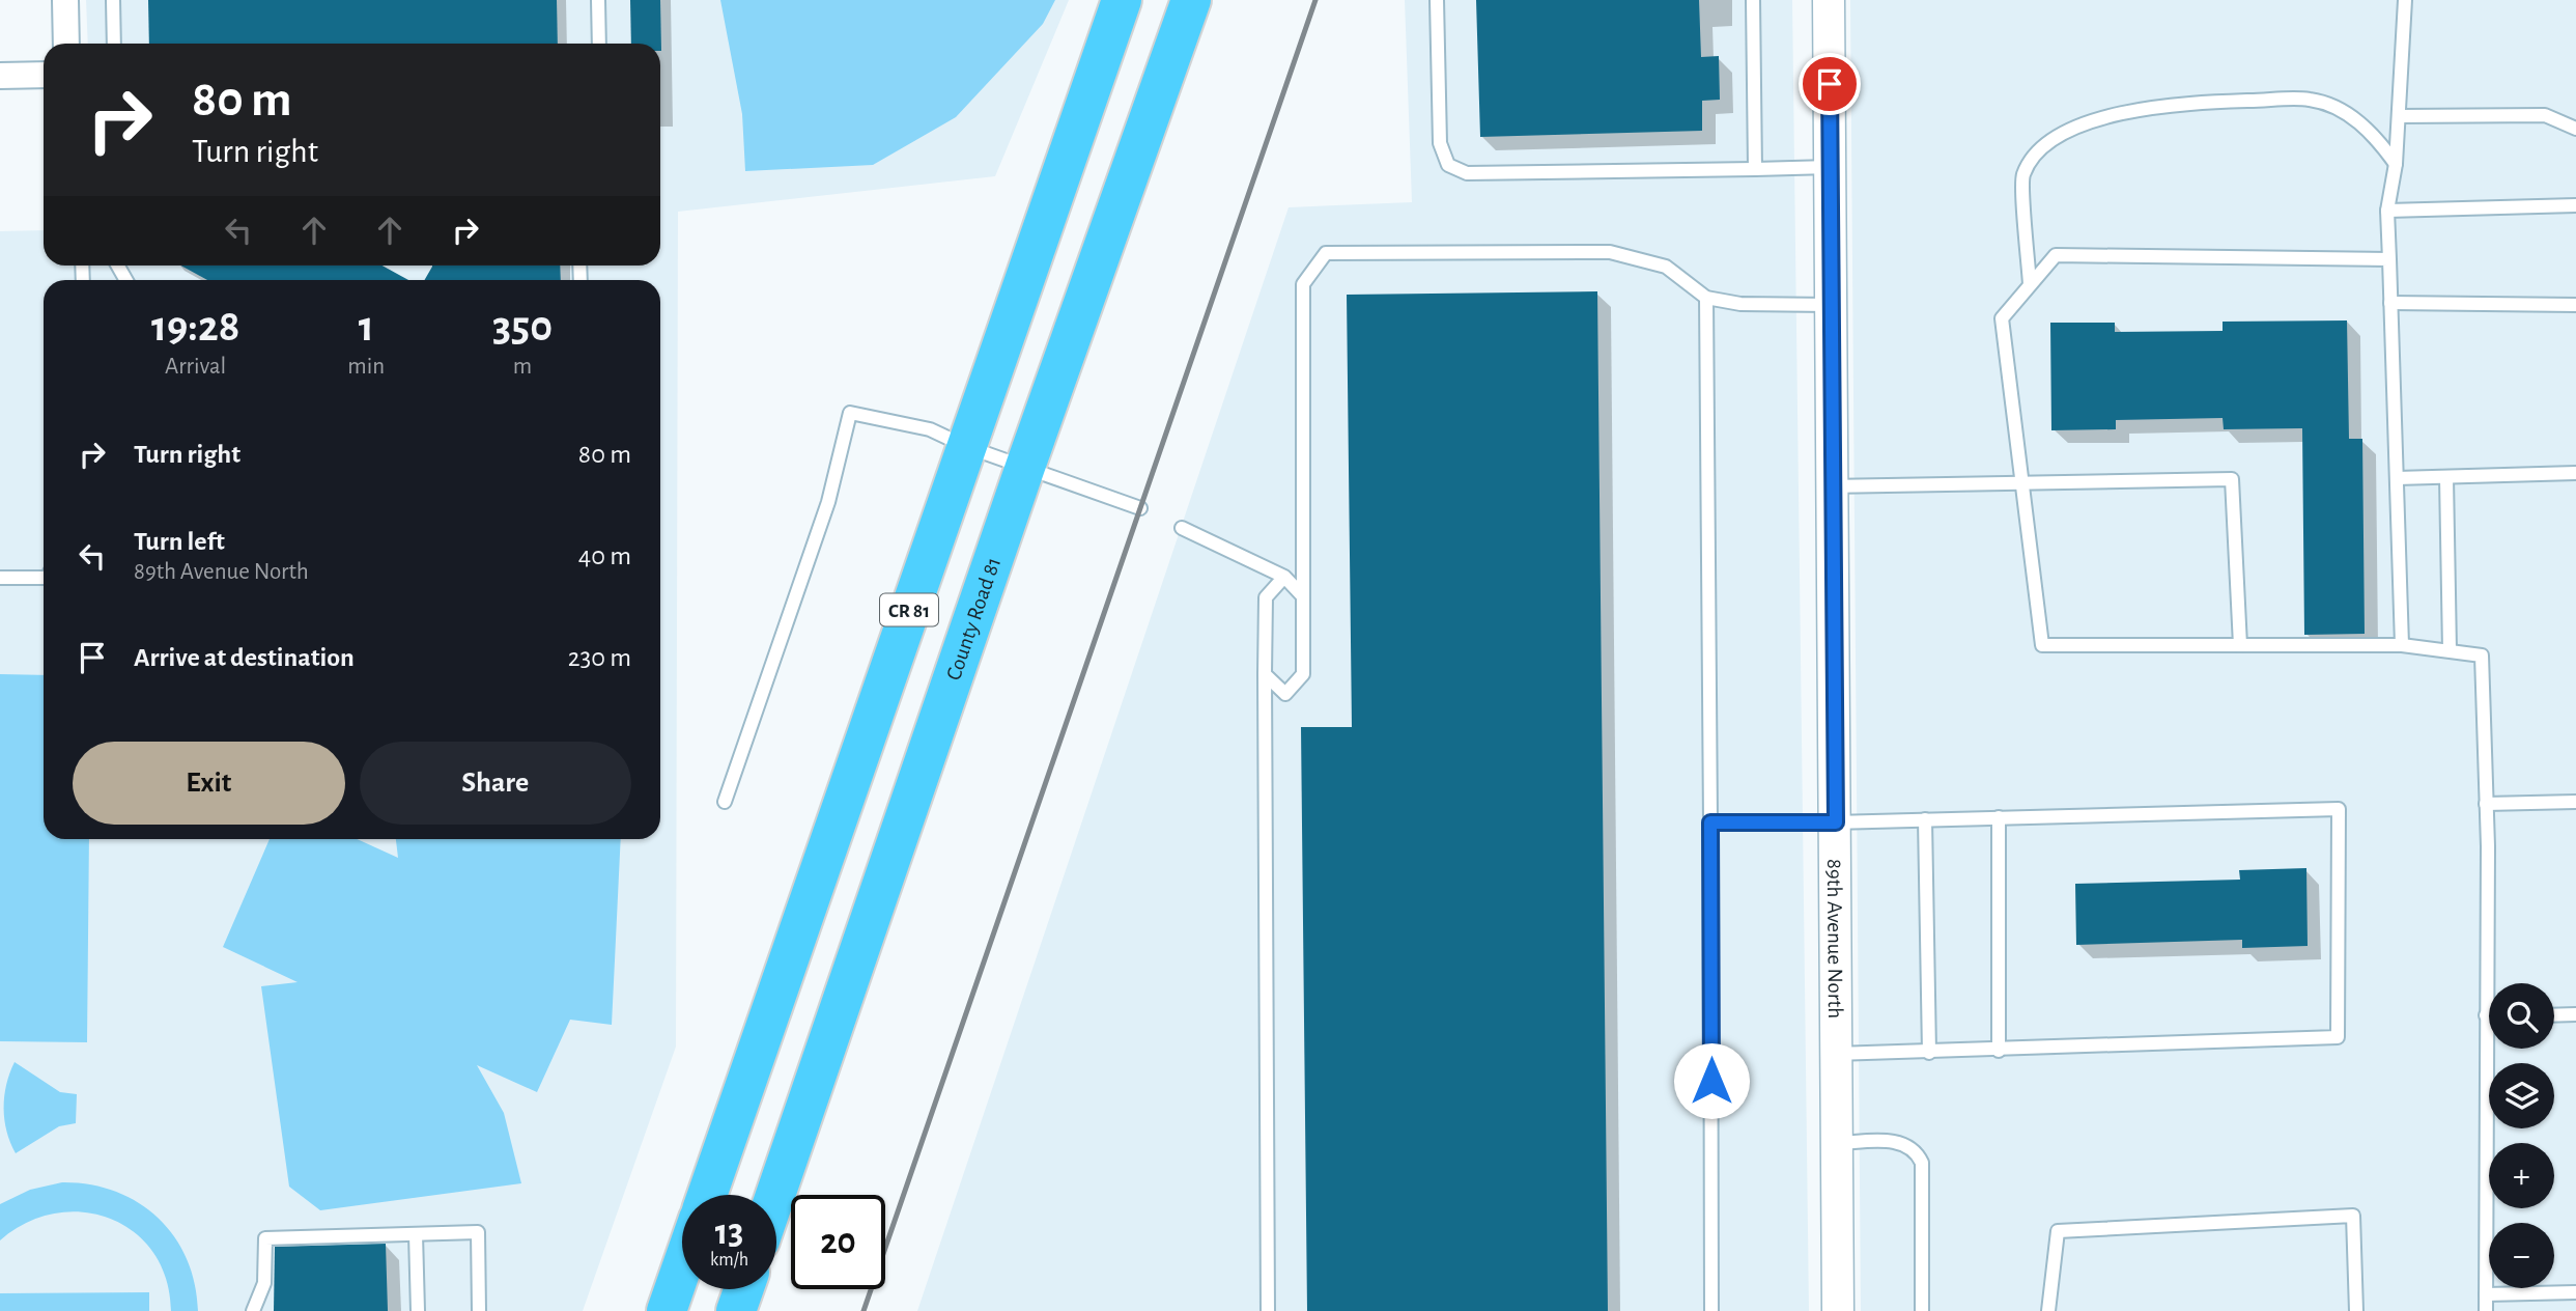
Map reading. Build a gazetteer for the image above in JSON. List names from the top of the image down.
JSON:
{
  "streets": {
    "highway": ["CR 81", "County Road 81"],
    "street": ["89th Avenue North"]
  },
  "page": {
    "turn": ["80 m", "Turn right"],
    "eta": [
      "19:28",
      "Arrival",
      "1",
      "min",
      "350",
      "m"
    ],
    "list": [
      {
        "name": "Turn right",
        "value": "80 m"
      },
      {
        "name": "Turn left",
        "note": "89th Avenue North",
        "value": "40 m"
      },
      {
        "name": "Arrive at destination",
        "value": "230 m"
      }
    ],
    "buttons": ["Exit", "Share"],
    "map_buttons": ["+", "−"],
    "speed": "13 km/h",
    "limit": "20"
  }
}
